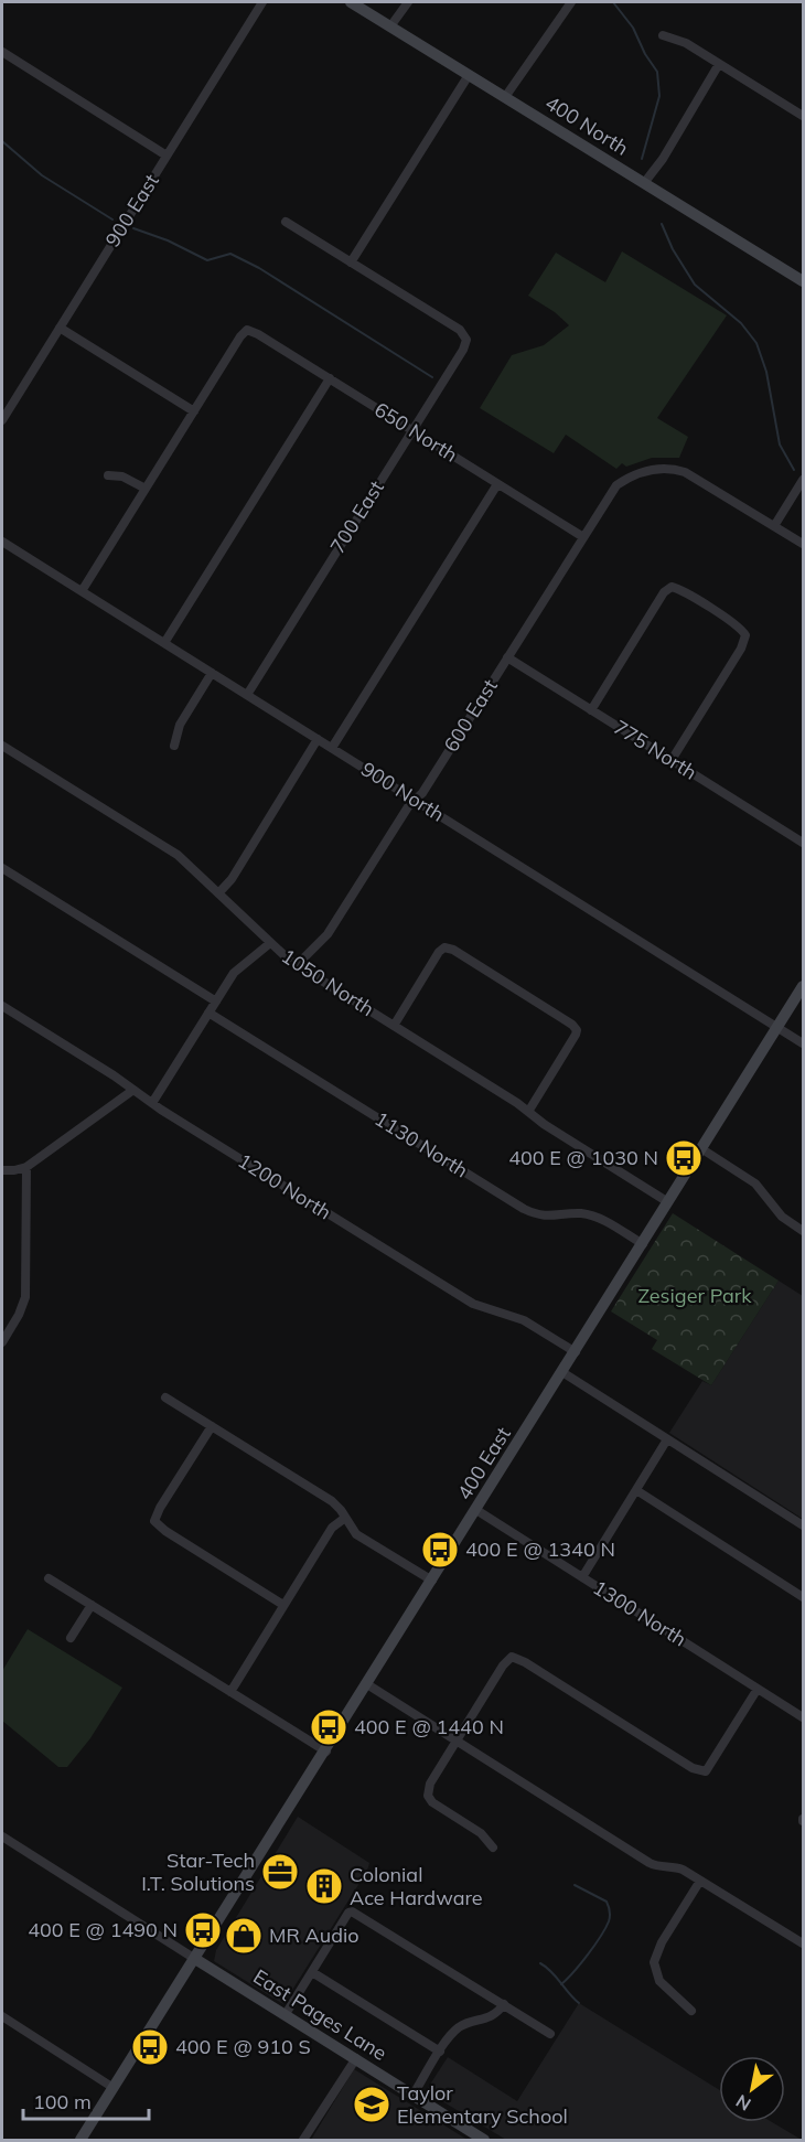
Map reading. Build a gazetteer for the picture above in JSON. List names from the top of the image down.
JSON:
{
  "streets": {
    "main road": ["400 North", "400 East", "East Pages Lane"],
    "street": [
      "900 East",
      "650 North",
      "700 East",
      "600 East",
      "775 North",
      "900 North",
      "1050 North",
      "1130 North",
      "1200 North",
      "1300 North"
    ]
  },
  "crossings": [
    ["650 North", "700 East"],
    ["650 North", "600 East"],
    ["700 East", "900 North"],
    ["600 East", "775 North"],
    ["600 East", "900 North"],
    ["600 East", "1050 North"],
    ["900 North", "400 East"],
    ["1050 North", "400 East"],
    ["1130 North", "400 East"],
    ["1200 North", "400 East"],
    ["400 East", "1300 North"],
    ["400 East", "East Pages Lane"]
  ],
  "parks": ["Zesiger Park"],
  "places": {
    "bus stop": [
      "400 E @ 1030 N",
      "400 E @ 1340 N",
      "400 E @ 1440 N",
      "400 E @ 1490 N",
      "400 E @ 910 S"
    ],
    "office": ["Star-Tech I.T. Solutions"],
    "building": ["Colonial Ace Hardware"],
    "shop": ["MR Audio"],
    "school or university": ["Taylor Elementary School"]
  },
  "scale_bar": "100 m",
  "north": "bottom left"
}
